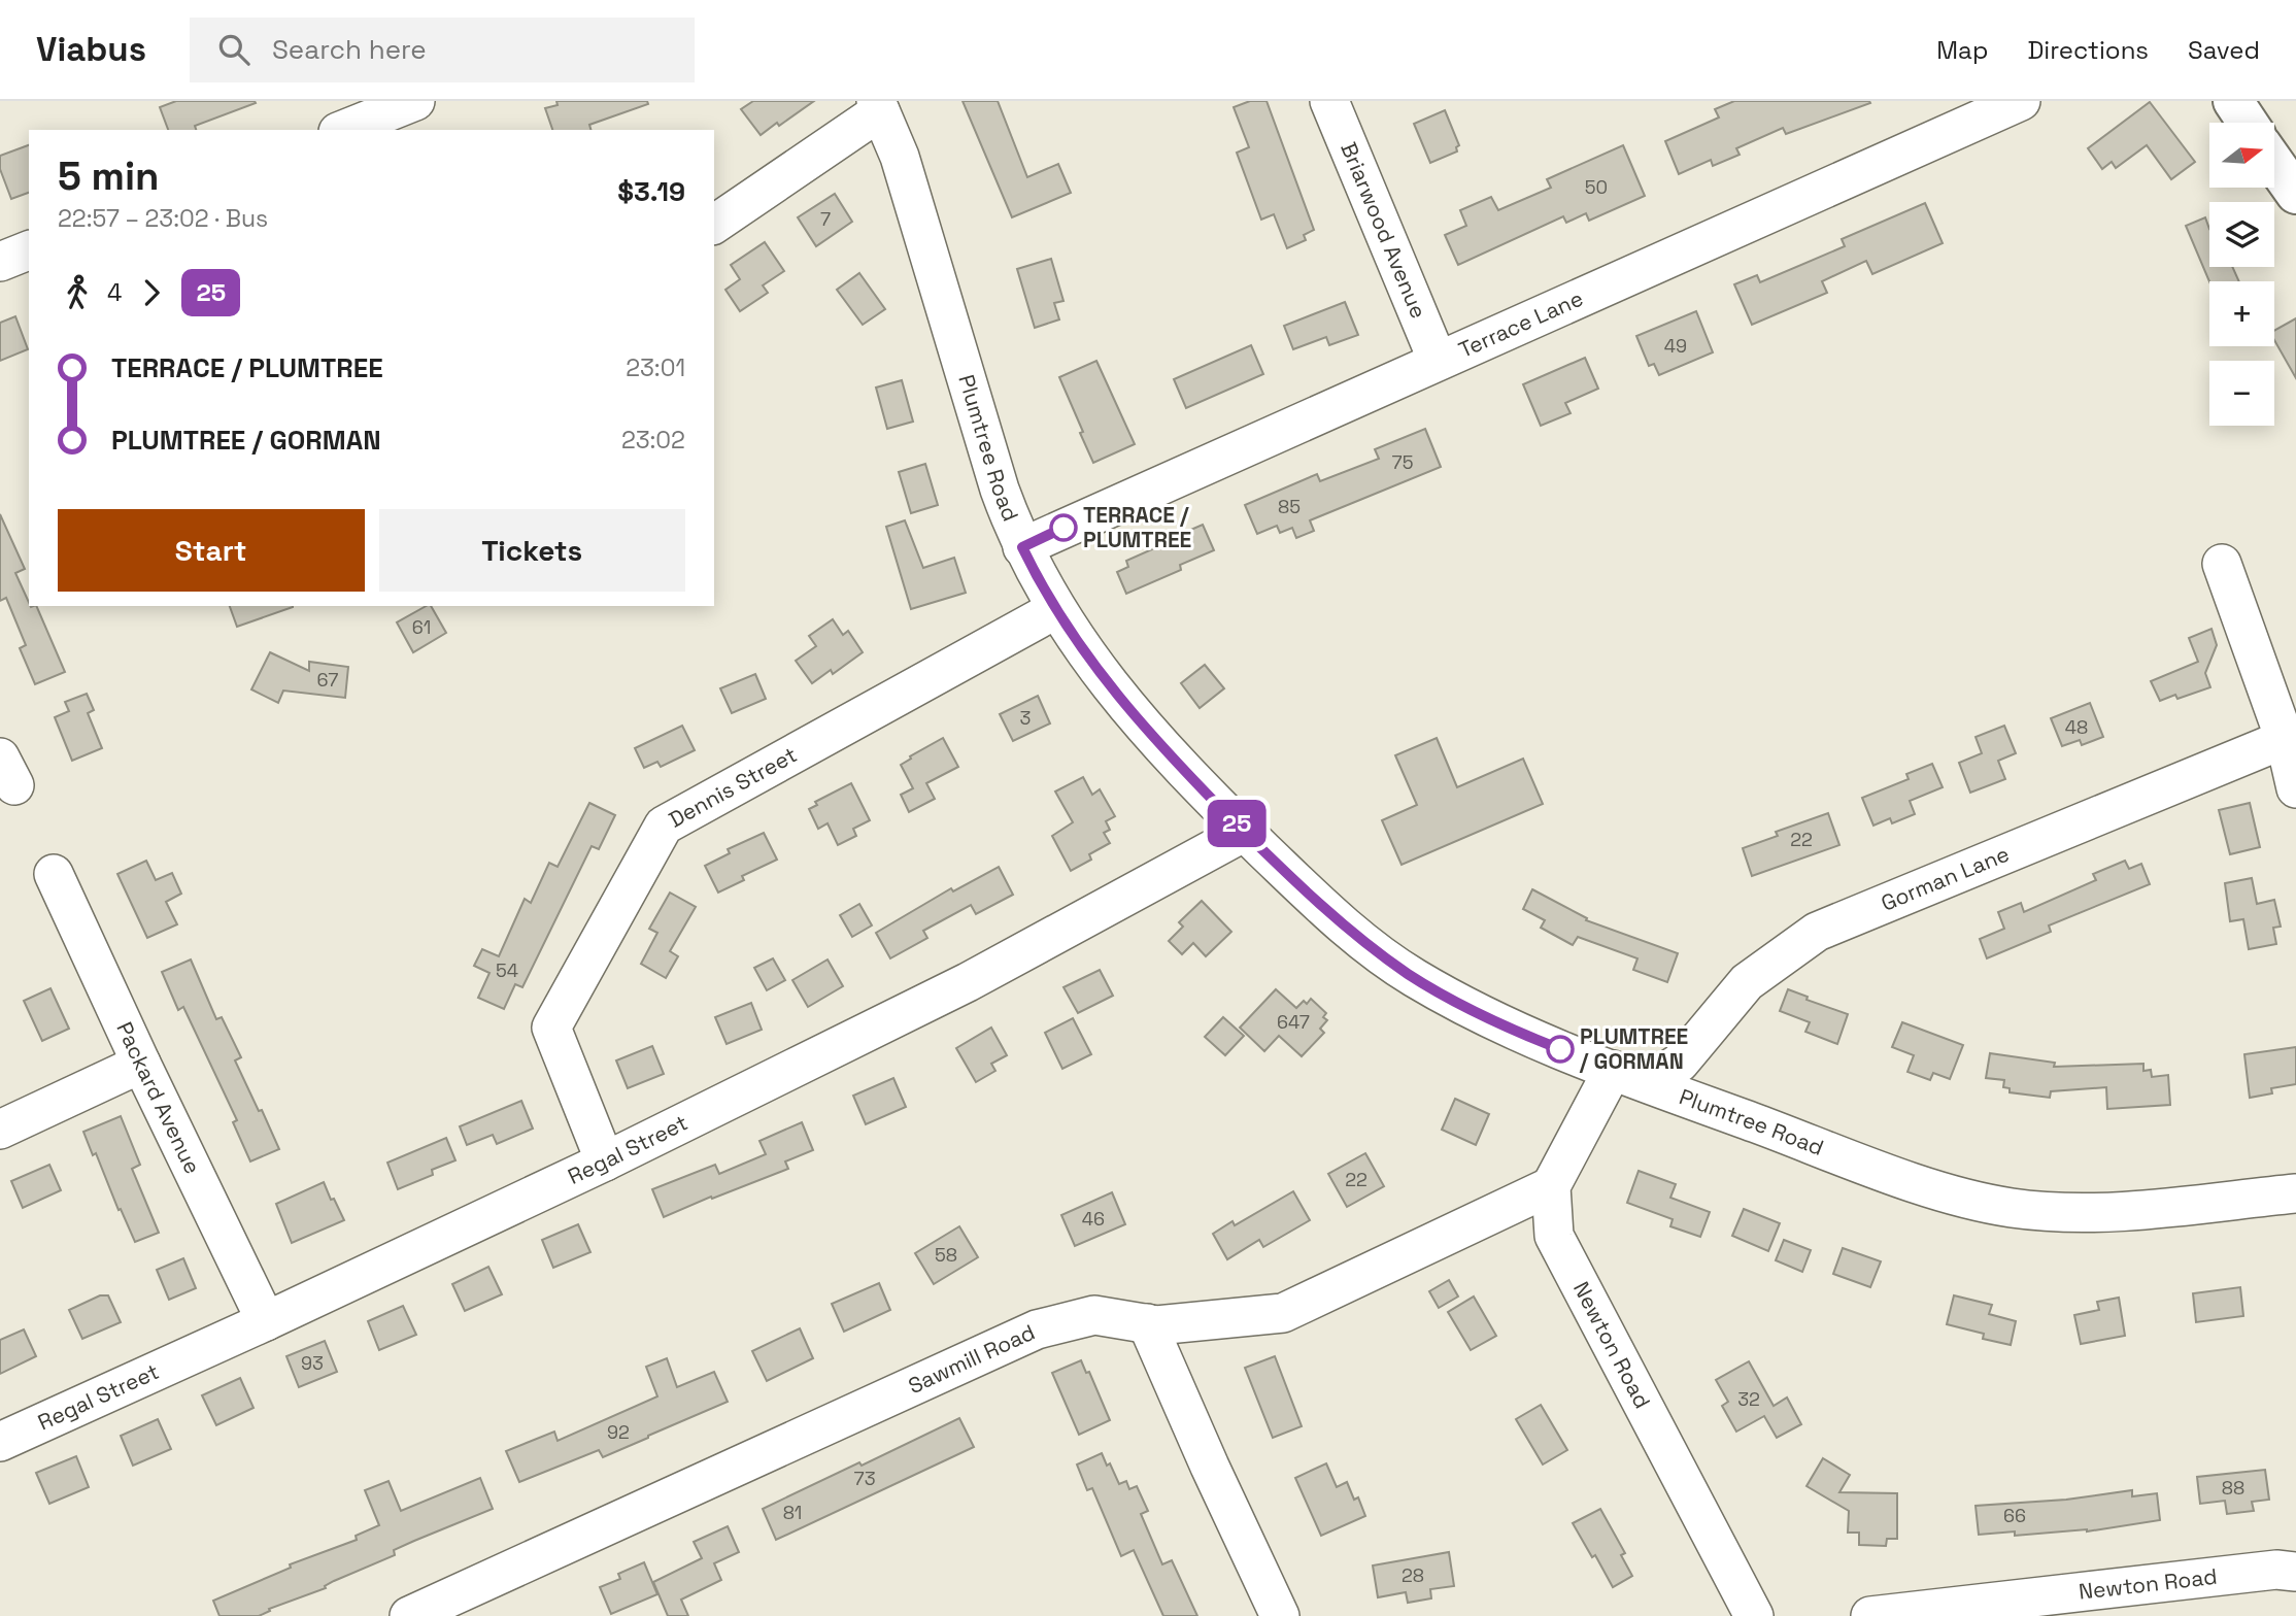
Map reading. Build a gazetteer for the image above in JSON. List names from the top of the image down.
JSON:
{
  "streets": {
    "street": [
      "Briarwood Avenue",
      "Terrace Lane",
      "Plumtree Road",
      "Dennis Street",
      "Gorman Lane",
      "Packard Avenue",
      "Regal Street",
      "Newton Road",
      "Sawmill Road"
    ]
  },
  "crossings": [
    ["Briarwood Avenue", "Terrace Lane"],
    ["Terrace Lane", "Plumtree Road"],
    ["Plumtree Road", "Dennis Street"],
    ["Plumtree Road", "Gorman Lane"],
    ["Plumtree Road", "Regal Street"],
    ["Dennis Street", "Regal Street"],
    ["Packard Avenue", "Regal Street"],
    ["Newton Road", "Sawmill Road"]
  ],
  "places": ["TERRACE / PLUMTREE", "PLUMTREE / GORMAN"],
  "lines": ["bus line 25"],
  "house_numbers": [
    "50",
    "7",
    "49",
    "75",
    "85",
    "61",
    "67",
    "3",
    "48",
    "22",
    "54",
    "647",
    "22",
    "46",
    "58",
    "93",
    "32",
    "92",
    "73",
    "88",
    "81",
    "66",
    "28"
  ],
  "north": "right",
  "page": {
    "header": "Viabus",
    "search": "Search here",
    "nav": ["Map", "Directions", "Saved"],
    "on_map": "25",
    "map_buttons": ["+", "−"],
    "heading": ["5 min", "22:57 – 23:02 · Bus", "$3.19"],
    "legs": ["4", "25"],
    "list": [
      {
        "name": "TERRACE / PLUMTREE",
        "value": "23:01"
      },
      {
        "name": "PLUMTREE / GORMAN",
        "value": "23:02"
      }
    ],
    "buttons": ["Start", "Tickets"]
  }
}
